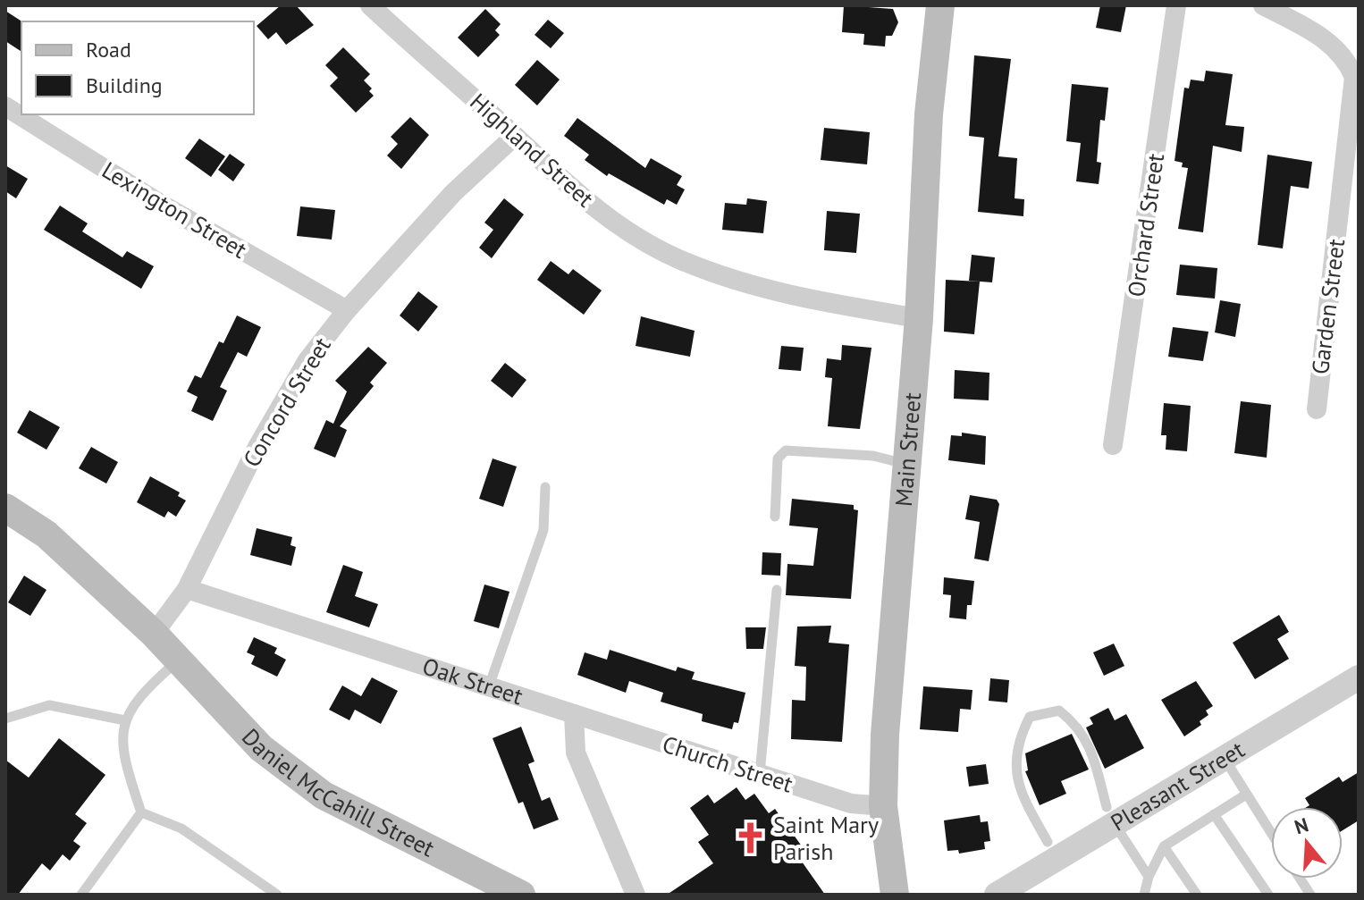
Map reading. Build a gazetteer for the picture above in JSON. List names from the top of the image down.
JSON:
{
  "streets": {
    "main road": ["Main Street", "Daniel McCahill Street"],
    "street": [
      "Highland Street",
      "Lexington Street",
      "Orchard Street",
      "Garden Street",
      "Concord Street",
      "Oak Street",
      "Church Street",
      "Pleasant Street"
    ]
  },
  "crossings": [
    ["Highland Street", "Concord Street"],
    ["Highland Street", "Main Street"],
    ["Lexington Street", "Concord Street"],
    ["Concord Street", "Oak Street"],
    ["Main Street", "Church Street"],
    ["Oak Street", "Church Street"]
  ],
  "places": {
    "church": ["Saint Mary Parish"]
  },
  "legend": ["Road", "Building"],
  "north": "top"
}
